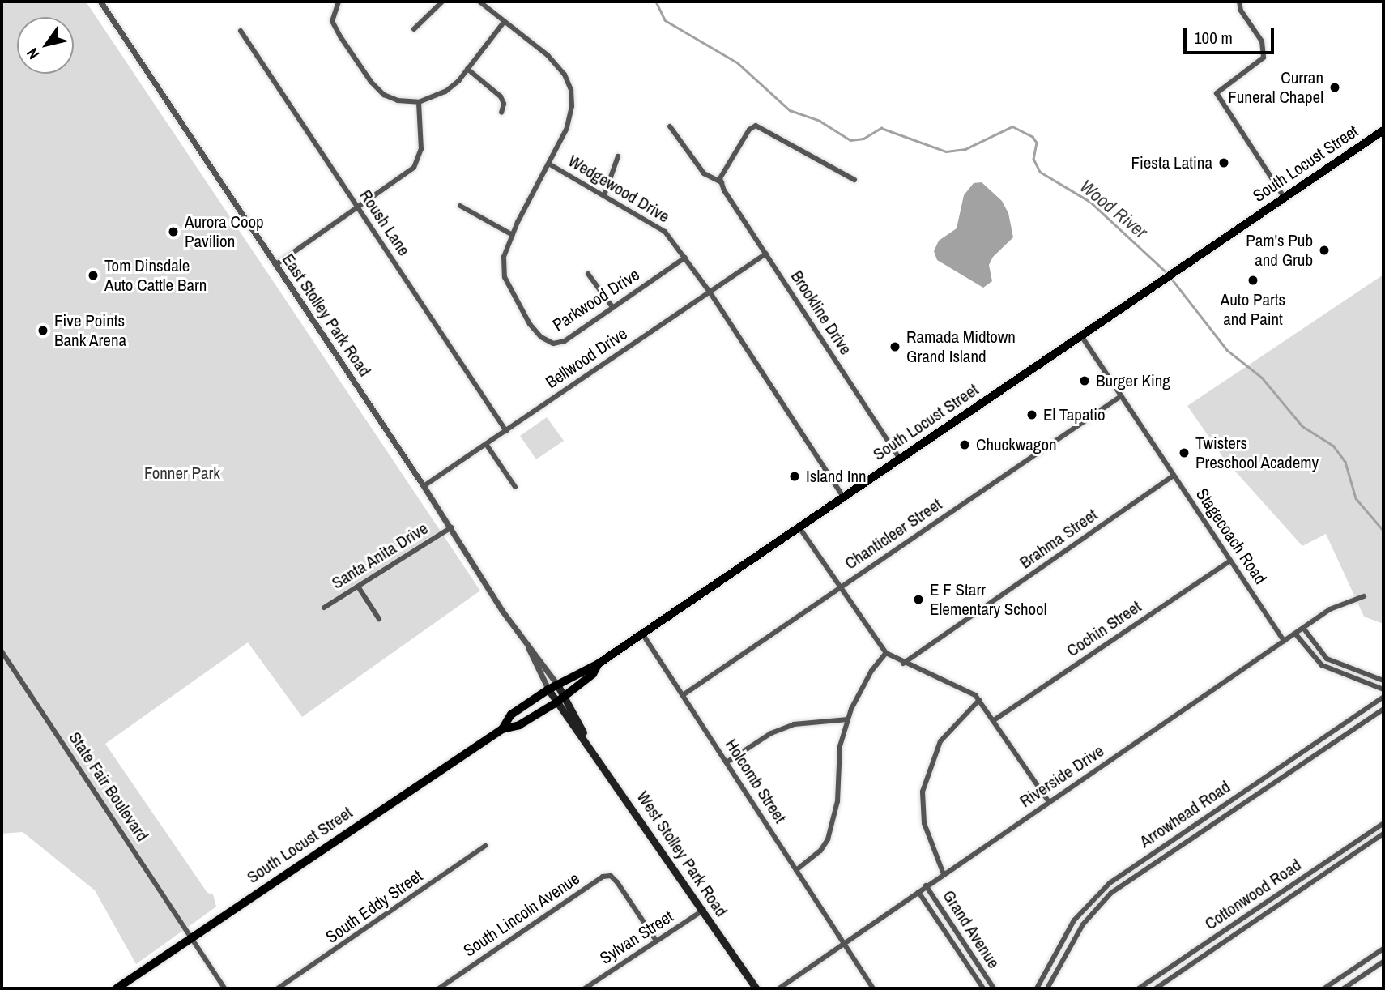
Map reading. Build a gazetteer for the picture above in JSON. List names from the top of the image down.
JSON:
{
  "streets": {
    "main road": ["South Locust Street", "West Stolley Park Road"],
    "street": [
      "Wedgewood Drive",
      "Roush Lane",
      "Parkwood Drive",
      "Brookline Drive",
      "East Stolley Park Road",
      "Bellwood Drive",
      "Chanticleer Street",
      "Stagecoach Road",
      "Brahma Street",
      "Santa Anita Drive",
      "Cochin Street",
      "Riverside Drive",
      "Holcomb Street",
      "State Fair Boulevard",
      "Arrowhead Road",
      "Cottonwood Road",
      "South Eddy Street",
      "South Lincoln Avenue",
      "Grand Avenue",
      "Sylvan Street"
    ]
  },
  "crossings": [
    ["South Locust Street", "Wedgewood Drive"],
    ["South Locust Street", "Brookline Drive"],
    ["South Locust Street", "East Stolley Park Road"],
    ["South Locust Street", "Stagecoach Road"],
    ["South Locust Street", "Holcomb Street"],
    ["South Locust Street", "State Fair Boulevard"],
    ["South Locust Street", "West Stolley Park Road"],
    ["Wedgewood Drive", "Parkwood Drive"],
    ["Wedgewood Drive", "Bellwood Drive"],
    ["Roush Lane", "Bellwood Drive"],
    ["Brookline Drive", "Bellwood Drive"],
    ["East Stolley Park Road", "Bellwood Drive"],
    ["East Stolley Park Road", "Santa Anita Drive"],
    ["East Stolley Park Road", "West Stolley Park Road"],
    ["Chanticleer Street", "Stagecoach Road"],
    ["Chanticleer Street", "Holcomb Street"],
    ["Stagecoach Road", "Brahma Street"],
    ["Stagecoach Road", "Cochin Street"],
    ["Stagecoach Road", "Riverside Drive"],
    ["Riverside Drive", "Holcomb Street"],
    ["Riverside Drive", "Grand Avenue"],
    ["West Stolley Park Road", "Sylvan Street"],
    ["South Lincoln Avenue", "Sylvan Street"]
  ],
  "water": ["Wood River"],
  "parks": ["Fonner Park"],
  "places": [
    "Curran Funeral Chapel",
    "Fiesta Latina",
    "Aurora Coop Pavilion",
    "Pam's Pub and Grub",
    "Tom Dinsdale Auto Cattle Barn",
    "Auto Parts and Paint",
    "Five Points Bank Arena",
    "Ramada Midtown Grand Island",
    "Burger King",
    "El Tapatio",
    "Chuckwagon",
    "Twisters Preschool Academy",
    "Island Inn",
    "E F Starr Elementary School"
  ],
  "scale_bar": "100 m",
  "north": "bottom left"
}
